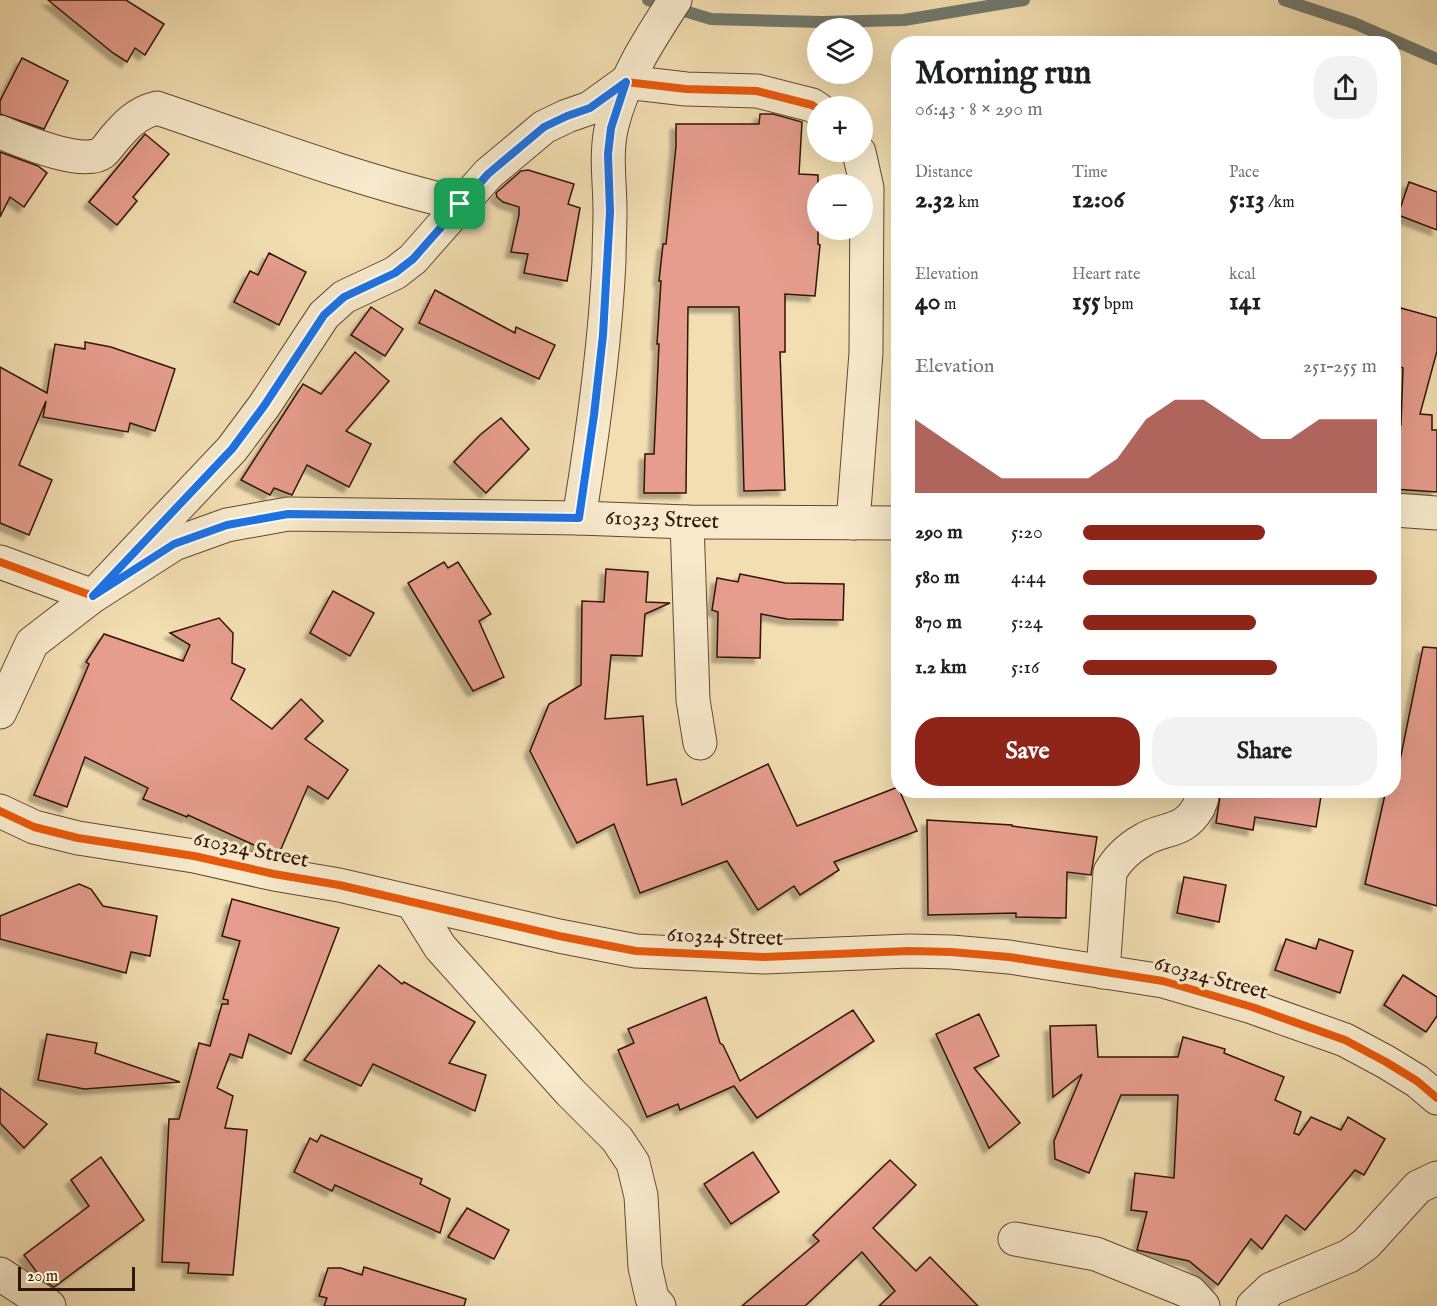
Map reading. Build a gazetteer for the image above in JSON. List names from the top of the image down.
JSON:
{
  "streets": {
    "street": ["610323 Street", "610324 Street"]
  },
  "scale_bar": "20 m",
  "page": {
    "map_buttons": ["+", "−"],
    "heading": ["Morning run", "06:43 · 8 × 290 m"],
    "stats": [
      ["Distance", "2.32 km"],
      ["Time", "12:06"],
      ["Pace", "5:13 /km"],
      ["Elevation", "40 m"],
      ["Heart rate", "155 bpm"],
      ["kcal", "141"]
    ],
    "chart": ["Elevation", "251–255 m"],
    "list": [
      {
        "name": "290 m",
        "note": "5:20"
      },
      {
        "name": "580 m",
        "note": "4:44"
      },
      {
        "name": "870 m",
        "note": "5:24"
      },
      {
        "name": "1.2 km",
        "note": "5:16"
      }
    ],
    "buttons": ["Save", "Share"],
    "scale": "20 m"
  }
}
